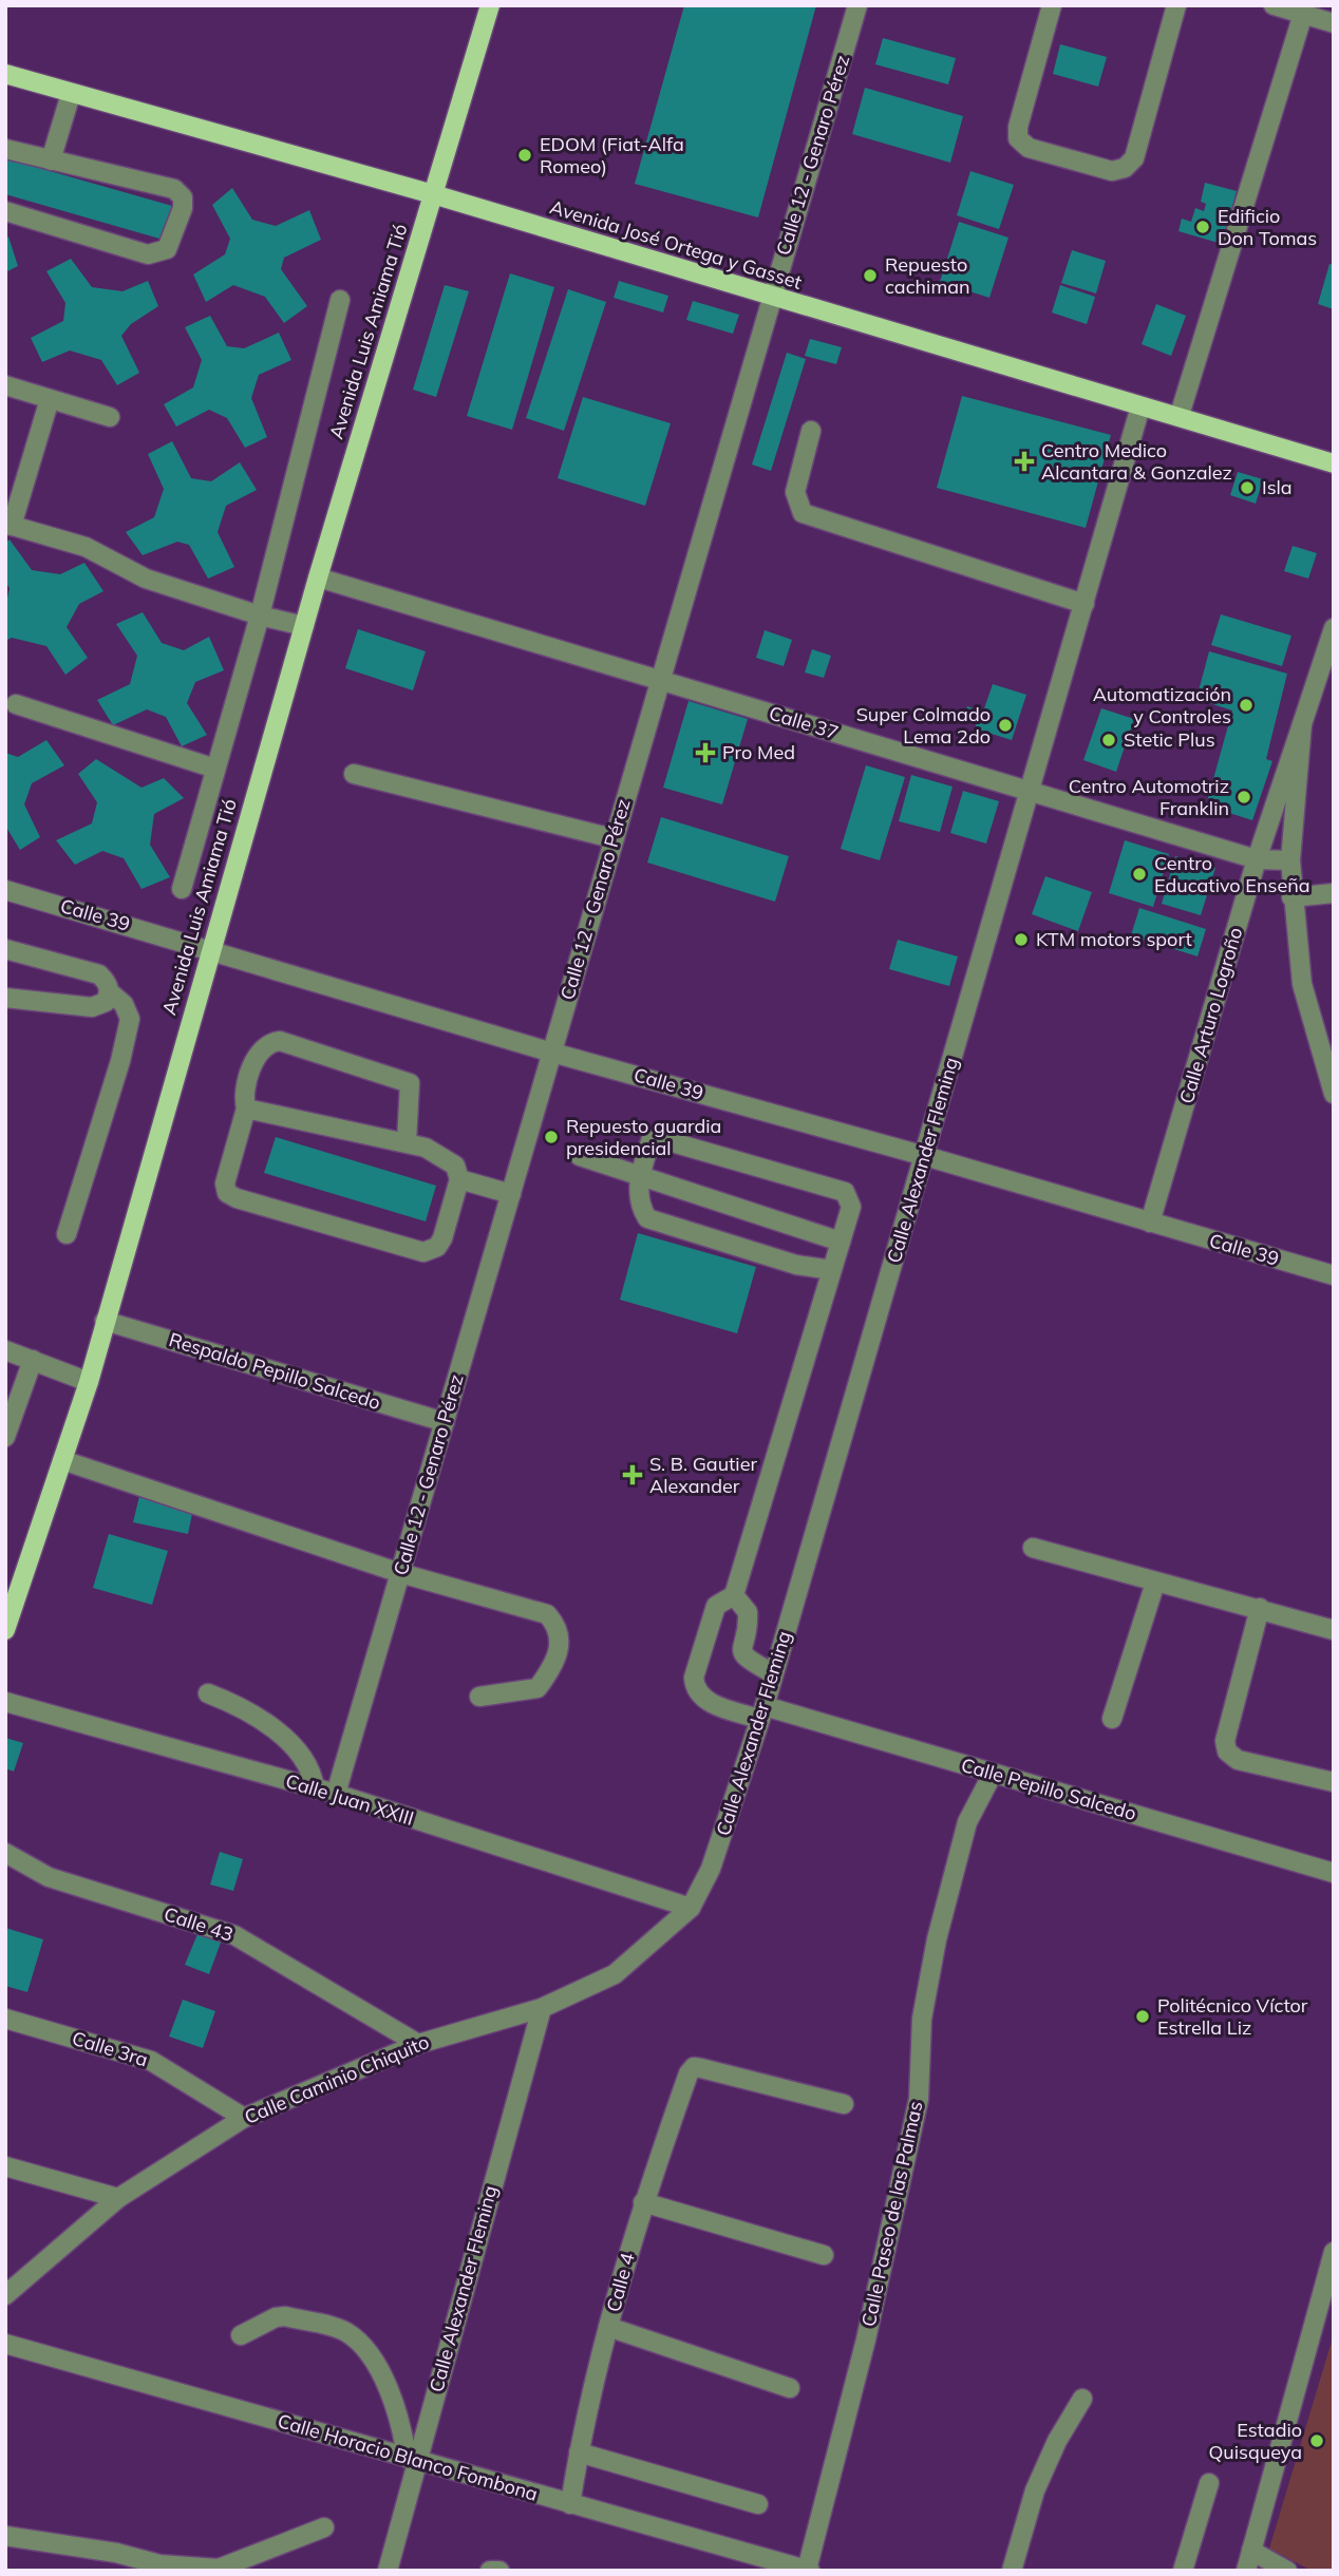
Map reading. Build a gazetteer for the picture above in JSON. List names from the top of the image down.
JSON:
{
  "streets": {
    "main road": ["Avenida José Ortega y Gasset", "Avenida Luis Amiama Tió"],
    "street": [
      "Calle 12 - Genaro Pérez",
      "Calle 37",
      "Calle 39",
      "Calle Arturo Logroño",
      "Calle Alexander Fleming",
      "Respaldo Pepillo Salcedo",
      "Calle Pepillo Salcedo",
      "Calle Juan XXIII",
      "Calle 43",
      "Calle 3ra",
      "Calle Caminio Chiquito",
      "Calle Paseo de las Palmas",
      "Calle 4",
      "Calle Horacio Blanco Fombona"
    ]
  },
  "crossings": [
    ["Calle 12 - Genaro Pérez", "Avenida José Ortega y Gasset"],
    ["Calle 12 - Genaro Pérez", "Calle 37"],
    ["Calle 12 - Genaro Pérez", "Calle 39"],
    ["Calle 12 - Genaro Pérez", "Respaldo Pepillo Salcedo"],
    ["Calle 12 - Genaro Pérez", "Calle Juan XXIII"],
    ["Avenida José Ortega y Gasset", "Avenida Luis Amiama Tió"],
    ["Avenida José Ortega y Gasset", "Calle Alexander Fleming"],
    ["Avenida Luis Amiama Tió", "Calle 37"],
    ["Avenida Luis Amiama Tió", "Calle 39"],
    ["Avenida Luis Amiama Tió", "Respaldo Pepillo Salcedo"],
    ["Calle 37", "Calle Arturo Logroño"],
    ["Calle 37", "Calle Alexander Fleming"],
    ["Calle 39", "Calle Arturo Logroño"],
    ["Calle 39", "Calle Alexander Fleming"],
    ["Calle Alexander Fleming", "Calle Pepillo Salcedo"],
    ["Calle Alexander Fleming", "Calle Juan XXIII"],
    ["Calle Alexander Fleming", "Calle Caminio Chiquito"],
    ["Calle Alexander Fleming", "Calle Horacio Blanco Fombona"],
    ["Calle Pepillo Salcedo", "Calle Paseo de las Palmas"],
    ["Calle Juan XXIII", "Calle Caminio Chiquito"],
    ["Calle 43", "Calle Caminio Chiquito"],
    ["Calle 3ra", "Calle Caminio Chiquito"],
    ["Calle Paseo de las Palmas", "Calle Horacio Blanco Fombona"],
    ["Calle 4", "Calle Horacio Blanco Fombona"]
  ],
  "places": {
    "other": [
      "EDOM (Fiat-Alfa Romeo)",
      "Edificio Don Tomas",
      "Repuesto cachiman",
      "Isla",
      "Automatización y Controles",
      "Super Colmado Lema 2do",
      "Stetic Plus",
      "Centro Automotriz Franklin",
      "Centro Educativo Enseña",
      "KTM motors sport",
      "Repuesto guardia presidencial",
      "Politécnico Víctor Estrella Liz",
      "Estadio Quisqueya"
    ],
    "health": ["Centro Medico Alcantara & Gonzalez", "Pro Med", "S. B. Gautier Alexander"]
  }
}
